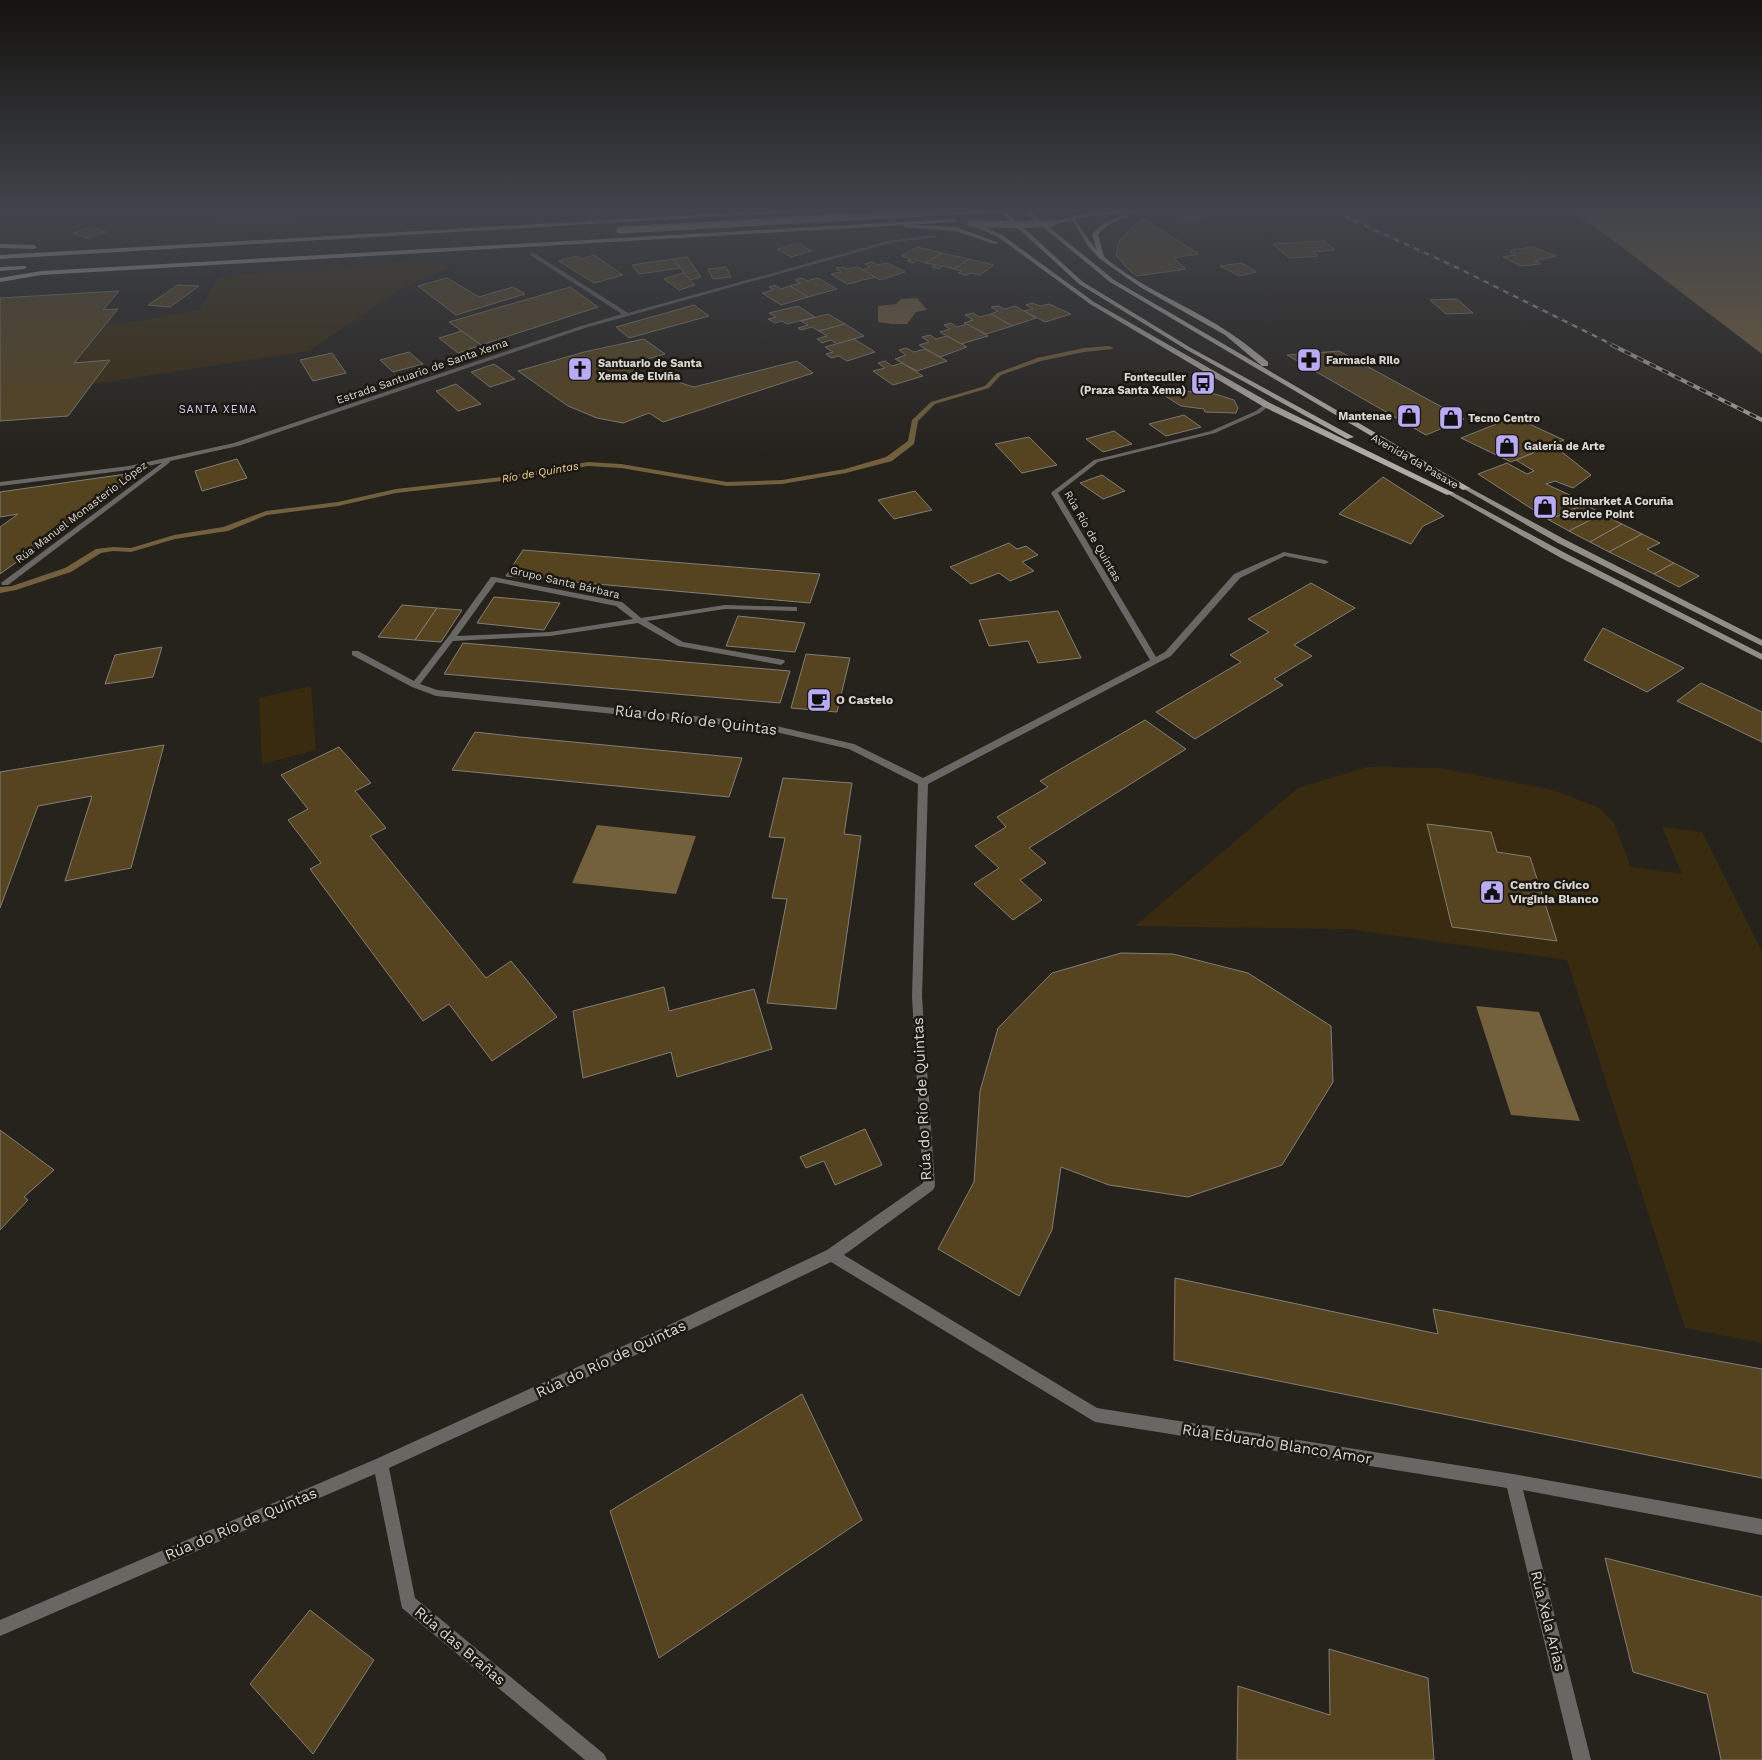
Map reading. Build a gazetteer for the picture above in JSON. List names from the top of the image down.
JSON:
{
  "streets": {
    "main road": ["Avenida da Pasaxe"],
    "street": [
      "Estrada Santuario de Santa Xema",
      "Rúa Manuel Monasterio López",
      "Rúa Río de Quintas",
      "Grupo Santa Bárbara",
      "Rúa do Río de Quintas",
      "Rúa Eduardo Blanco Amor",
      "Rúa Xela Arias",
      "Rúa das Brañas"
    ]
  },
  "crossings": [
    ["Estrada Santuario de Santa Xema", "Rúa Manuel Monasterio López"],
    ["Grupo Santa Bárbara", "Rúa do Río de Quintas"],
    ["Rúa do Río de Quintas", "Rúa Eduardo Blanco Amor"],
    ["Rúa do Río de Quintas", "Rúa das Brañas"],
    ["Rúa Eduardo Blanco Amor", "Rúa Xela Arias"]
  ],
  "districts": ["SANTA XEMA"],
  "water": ["Río de Quintas"],
  "places": {
    "pharmacy": ["Farmacia Rilo"],
    "church": ["Santuario de Santa Xema de Elviña"],
    "bus stop": ["Fonteculler (Praza Santa Xema)"],
    "shop": [
      "Mantenae",
      "Tecno Centro",
      "Galería de Arte",
      "Bicimarket A Coruña Service Point"
    ],
    "cafe": ["O Castelo"],
    "public building": ["Centro Cívico Virginia Blanco"]
  }
}
